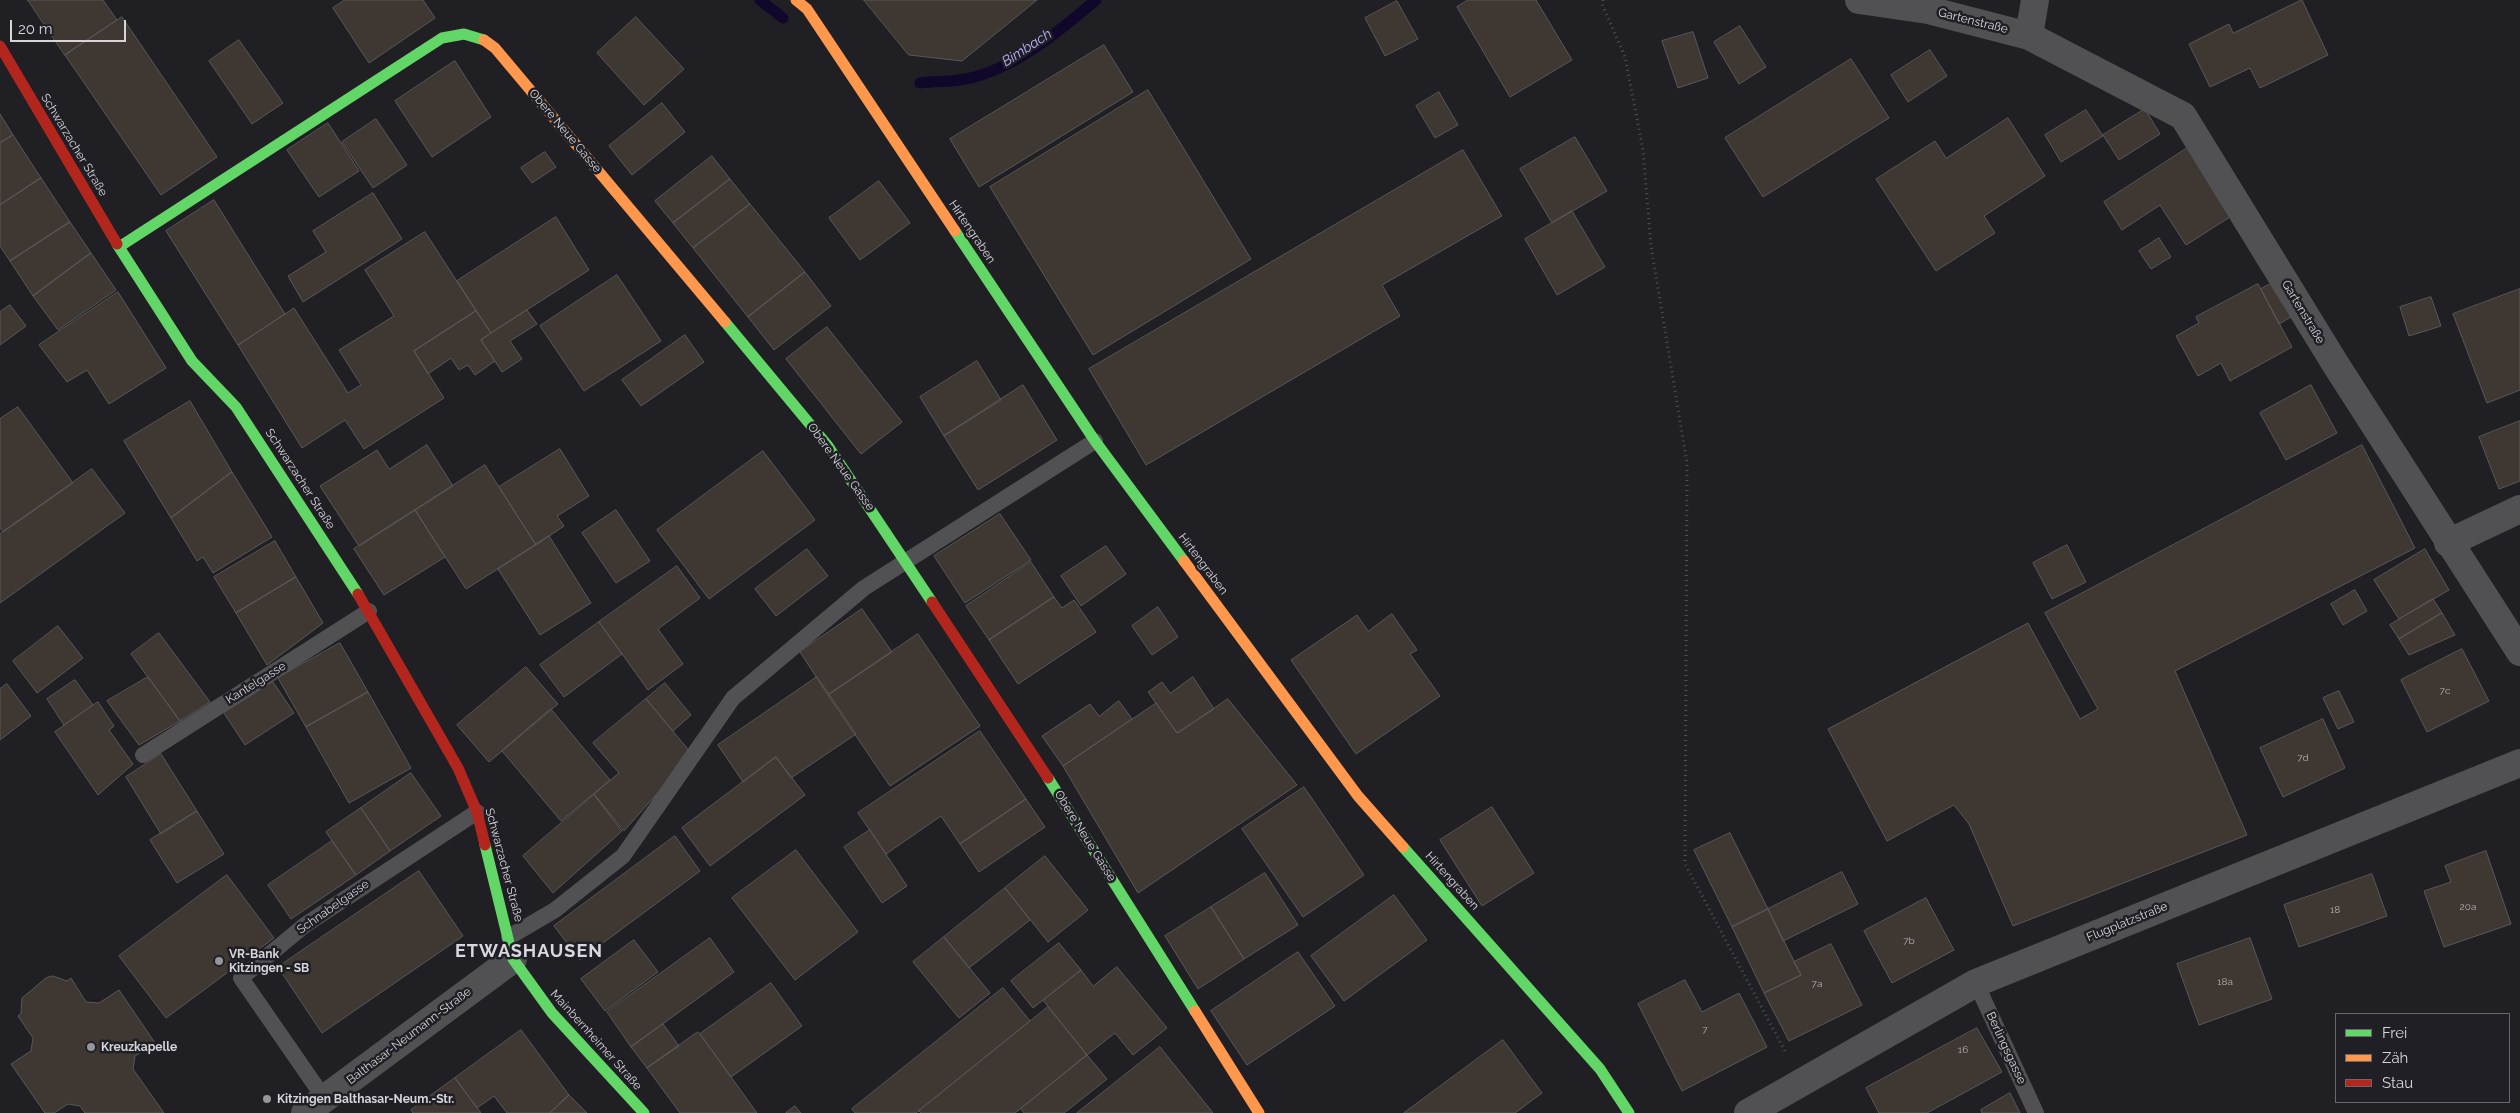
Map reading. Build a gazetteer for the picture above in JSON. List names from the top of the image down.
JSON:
{
  "streets": {
    "street": [
      "Gartenstraße",
      "Obere Neue Gasse",
      "Schwarzacher Straße",
      "Hirtengraben",
      "Flugplatzstraße",
      "Balthasar-Neumann-Straße",
      "Mainbernheimer Straße"
    ],
    "lane": ["Kantelgasse", "Schnabelgasse", "Berlingsgasse"]
  },
  "crossings": [
    ["Obere Neue Gasse", "Schwarzacher Straße"],
    ["Schwarzacher Straße", "Kantelgasse"],
    ["Schwarzacher Straße", "Schnabelgasse"],
    ["Schwarzacher Straße", "Balthasar-Neumann-Straße"],
    ["Schwarzacher Straße", "Mainbernheimer Straße"],
    ["Schnabelgasse", "Balthasar-Neumann-Straße"],
    ["Flugplatzstraße", "Berlingsgasse"],
    ["Balthasar-Neumann-Straße", "Mainbernheimer Straße"]
  ],
  "districts": ["ETWASHAUSEN"],
  "water": ["Bimbach"],
  "places": ["VR-Bank Kitzingen - SB", "Kreuzkapelle", "Kitzingen Balthasar-Neum.-Str."],
  "house_numbers": [
    "7c",
    "7d",
    "20a",
    "18",
    "7b",
    "18a",
    "7a",
    "7",
    "16"
  ],
  "legend": ["Frei", "Zäh", "Stau"],
  "scale_bar": "20 m"
}
